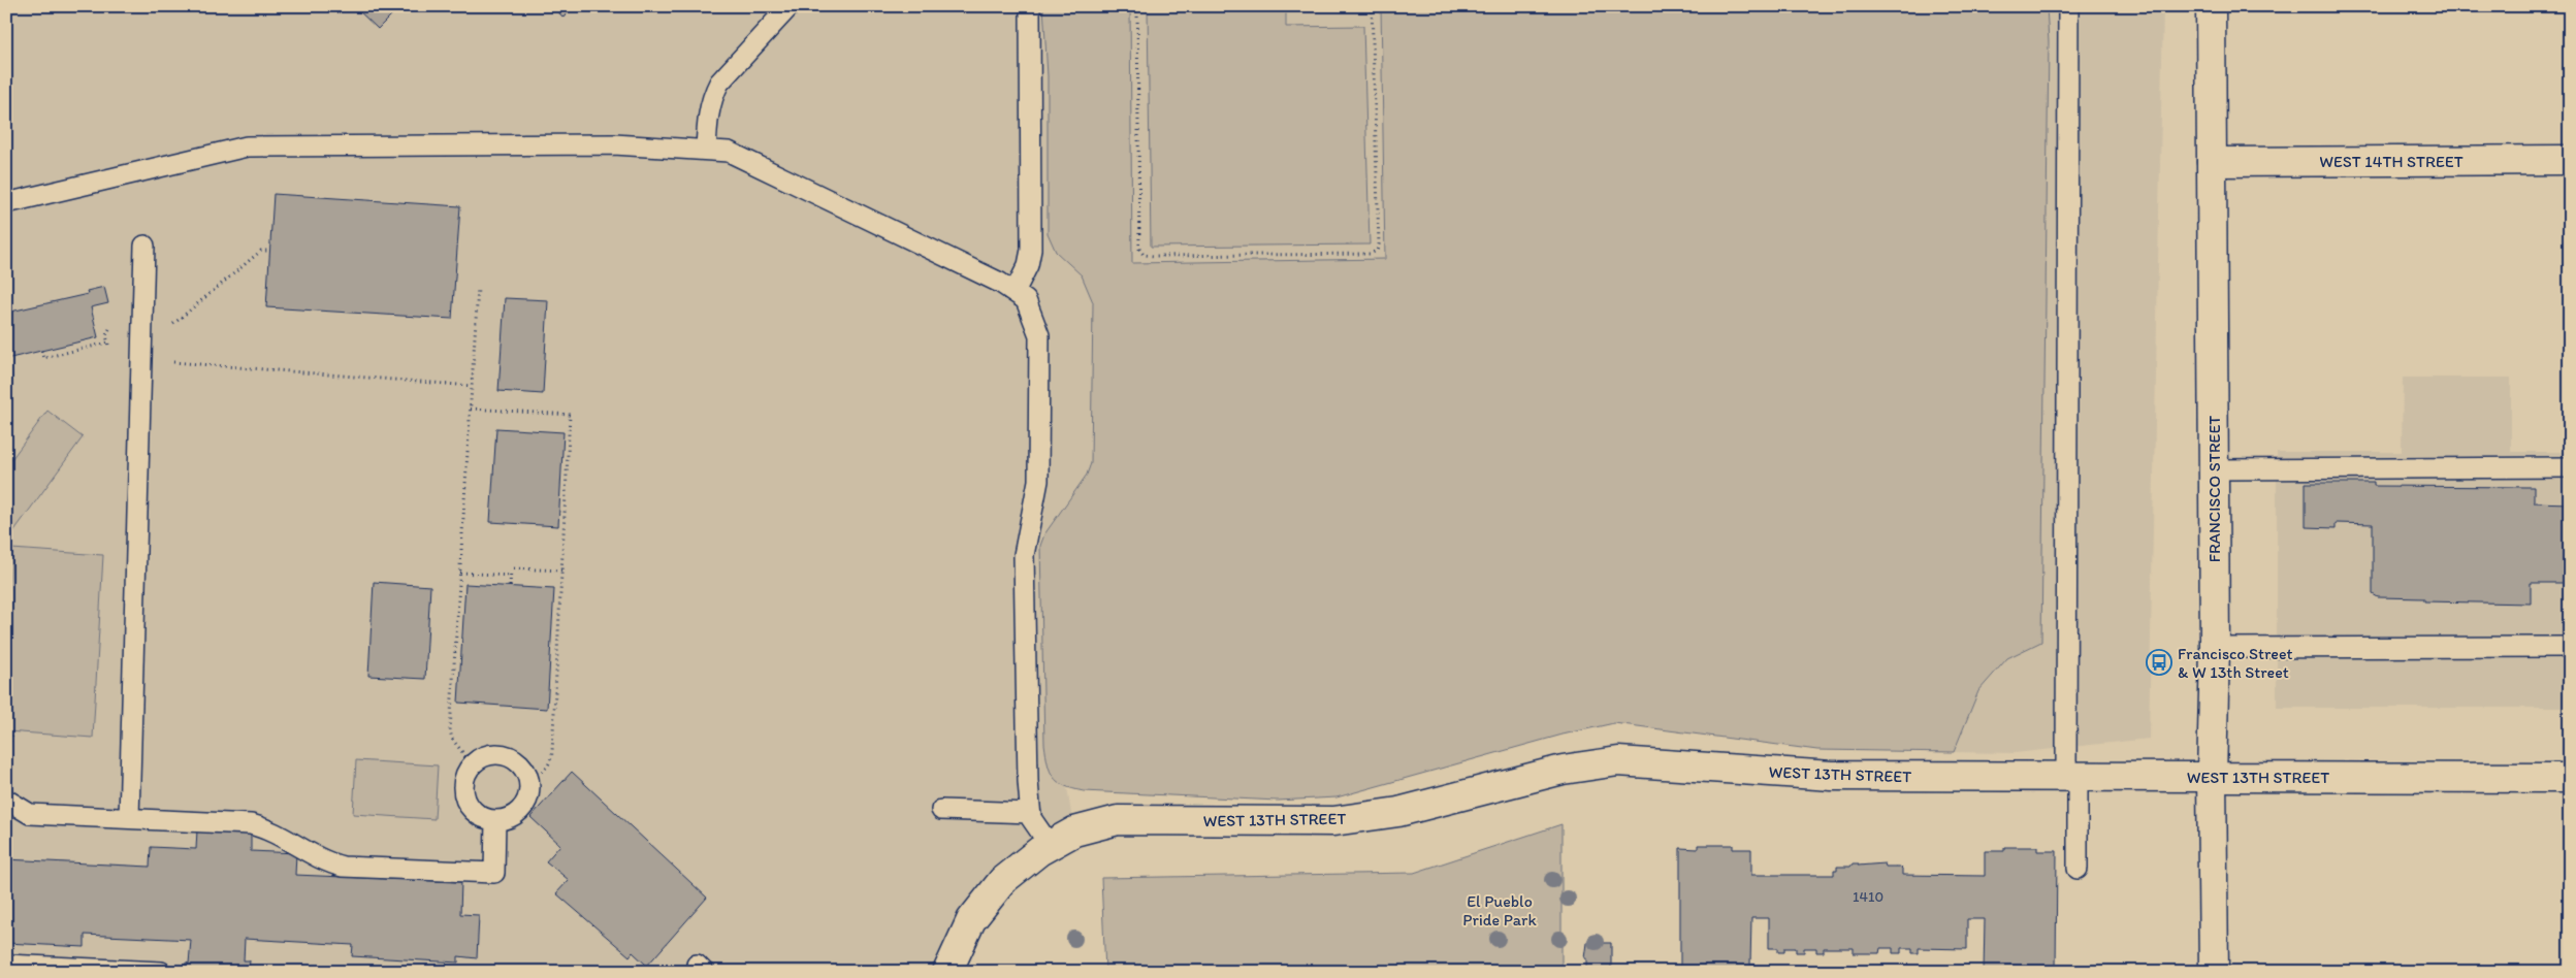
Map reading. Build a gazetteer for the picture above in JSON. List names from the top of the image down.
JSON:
{
  "streets": {
    "street": ["WEST 14TH STREET", "FRANCISCO STREET", "WEST 13TH STREET"]
  },
  "crossings": [
    ["WEST 14TH STREET", "FRANCISCO STREET"],
    ["FRANCISCO STREET", "WEST 13TH STREET"]
  ],
  "parks": ["El Pueblo Pride Park"],
  "places": {
    "bus stop": ["Francisco Street & W 13th Street"]
  },
  "house_numbers": ["1410"]
}
